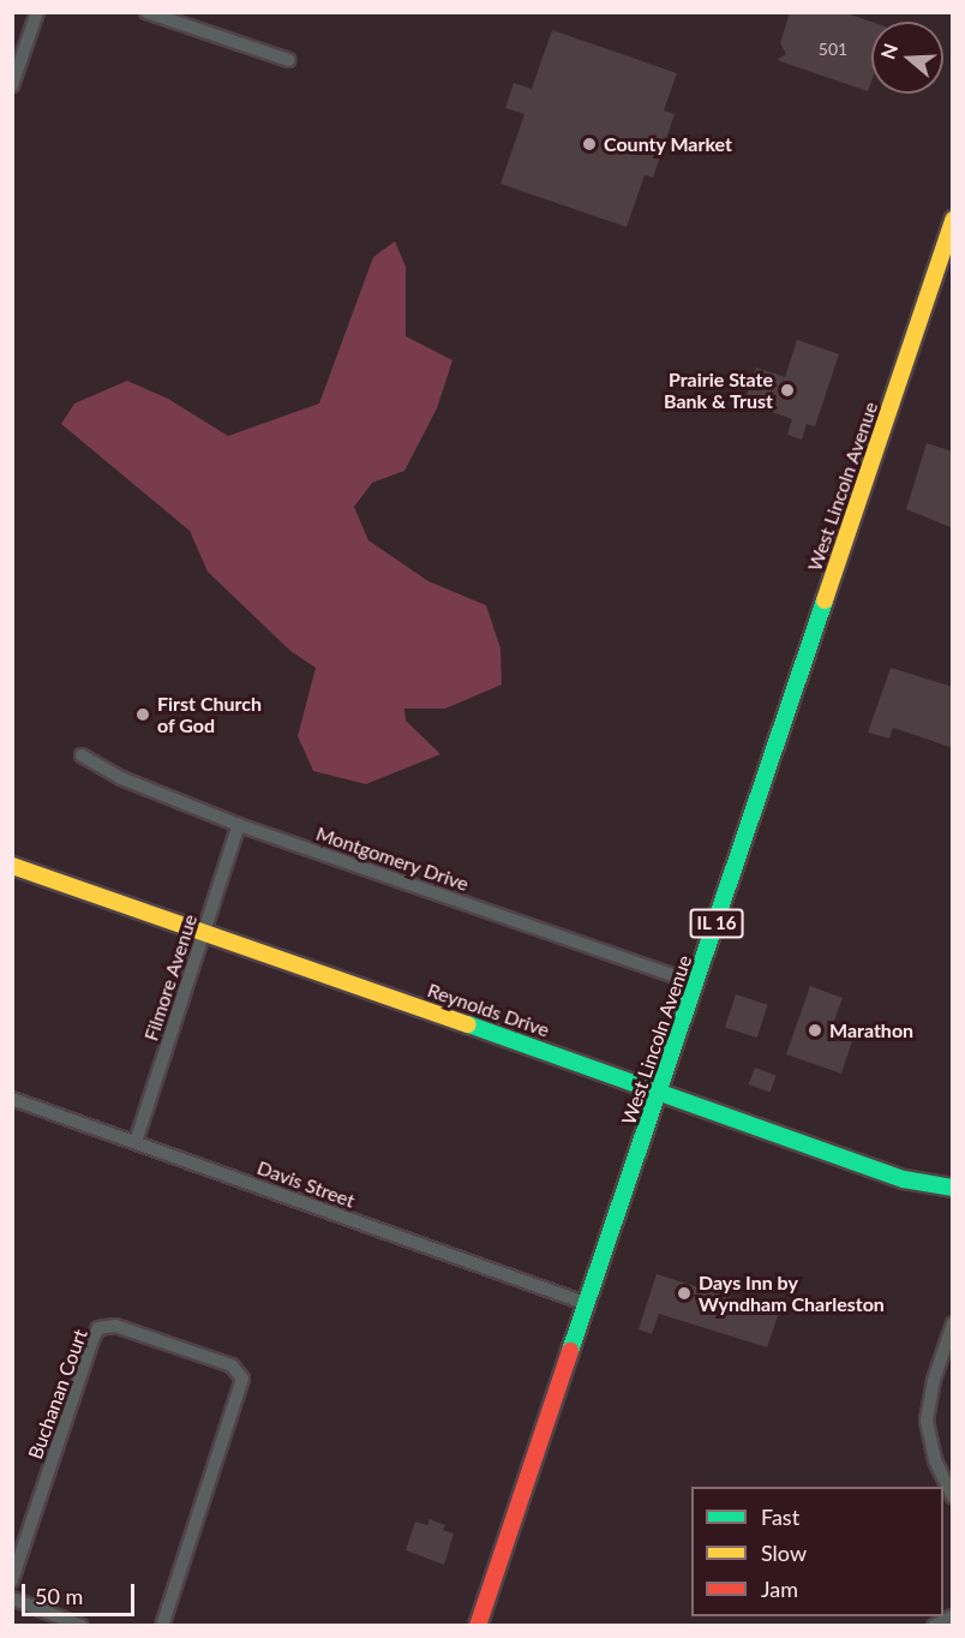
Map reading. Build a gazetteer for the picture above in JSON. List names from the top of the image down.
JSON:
{
  "streets": {
    "main road": ["West Lincoln Avenue", "IL 16", "Reynolds Drive"],
    "street": [
      "Montgomery Drive",
      "Filmore Avenue",
      "Davis Street",
      "Buchanan Court"
    ]
  },
  "crossings": [
    ["West Lincoln Avenue", "Montgomery Drive"],
    ["West Lincoln Avenue", "Reynolds Drive"],
    ["West Lincoln Avenue", "Davis Street"],
    ["Montgomery Drive", "Filmore Avenue"],
    ["Filmore Avenue", "Reynolds Drive"],
    ["Filmore Avenue", "Davis Street"]
  ],
  "places": [
    "County Market",
    "Prairie State Bank & Trust",
    "First Church of God",
    "Marathon",
    "Days Inn by Wyndham Charleston"
  ],
  "house_numbers": ["501"],
  "legend": ["Fast", "Slow", "Jam"],
  "scale_bar": "50 m",
  "north": "left"
}
